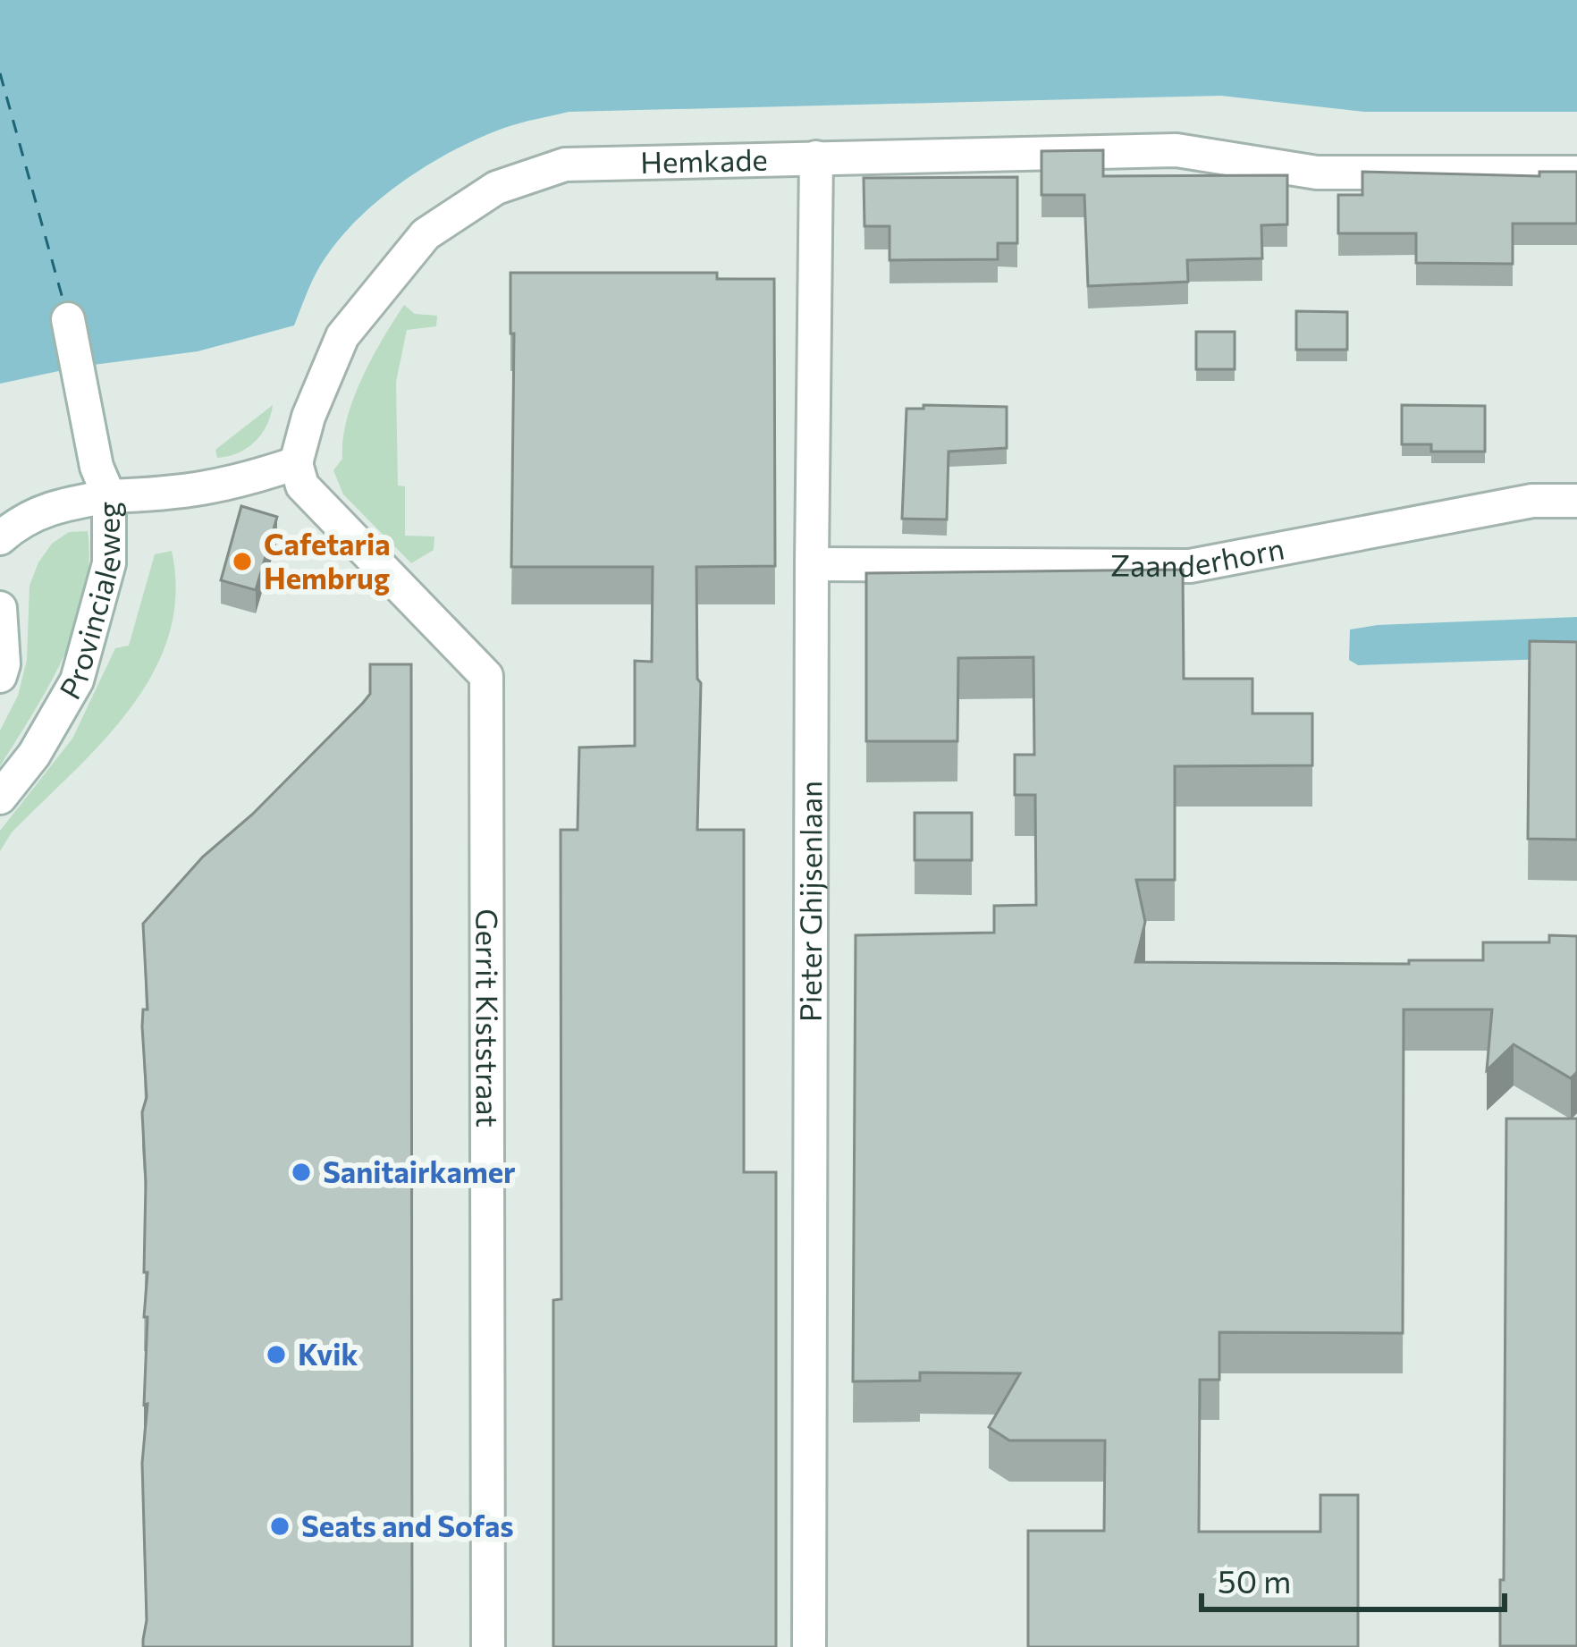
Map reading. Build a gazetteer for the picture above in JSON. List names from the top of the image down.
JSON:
{
  "streets": {
    "street": [
      "Hemkade",
      "Zaanderhorn",
      "Provincialeweg",
      "Pieter Ghijsenlaan",
      "Gerrit Kiststraat"
    ]
  },
  "crossings": [
    ["Hemkade", "Pieter Ghijsenlaan"],
    ["Hemkade", "Gerrit Kiststraat"],
    ["Zaanderhorn", "Pieter Ghijsenlaan"]
  ],
  "places": [
    "Cafetaria Hembrug",
    "Sanitairkamer",
    "Kvik",
    "Seats and Sofas"
  ],
  "scale_bar": "50 m"
}
